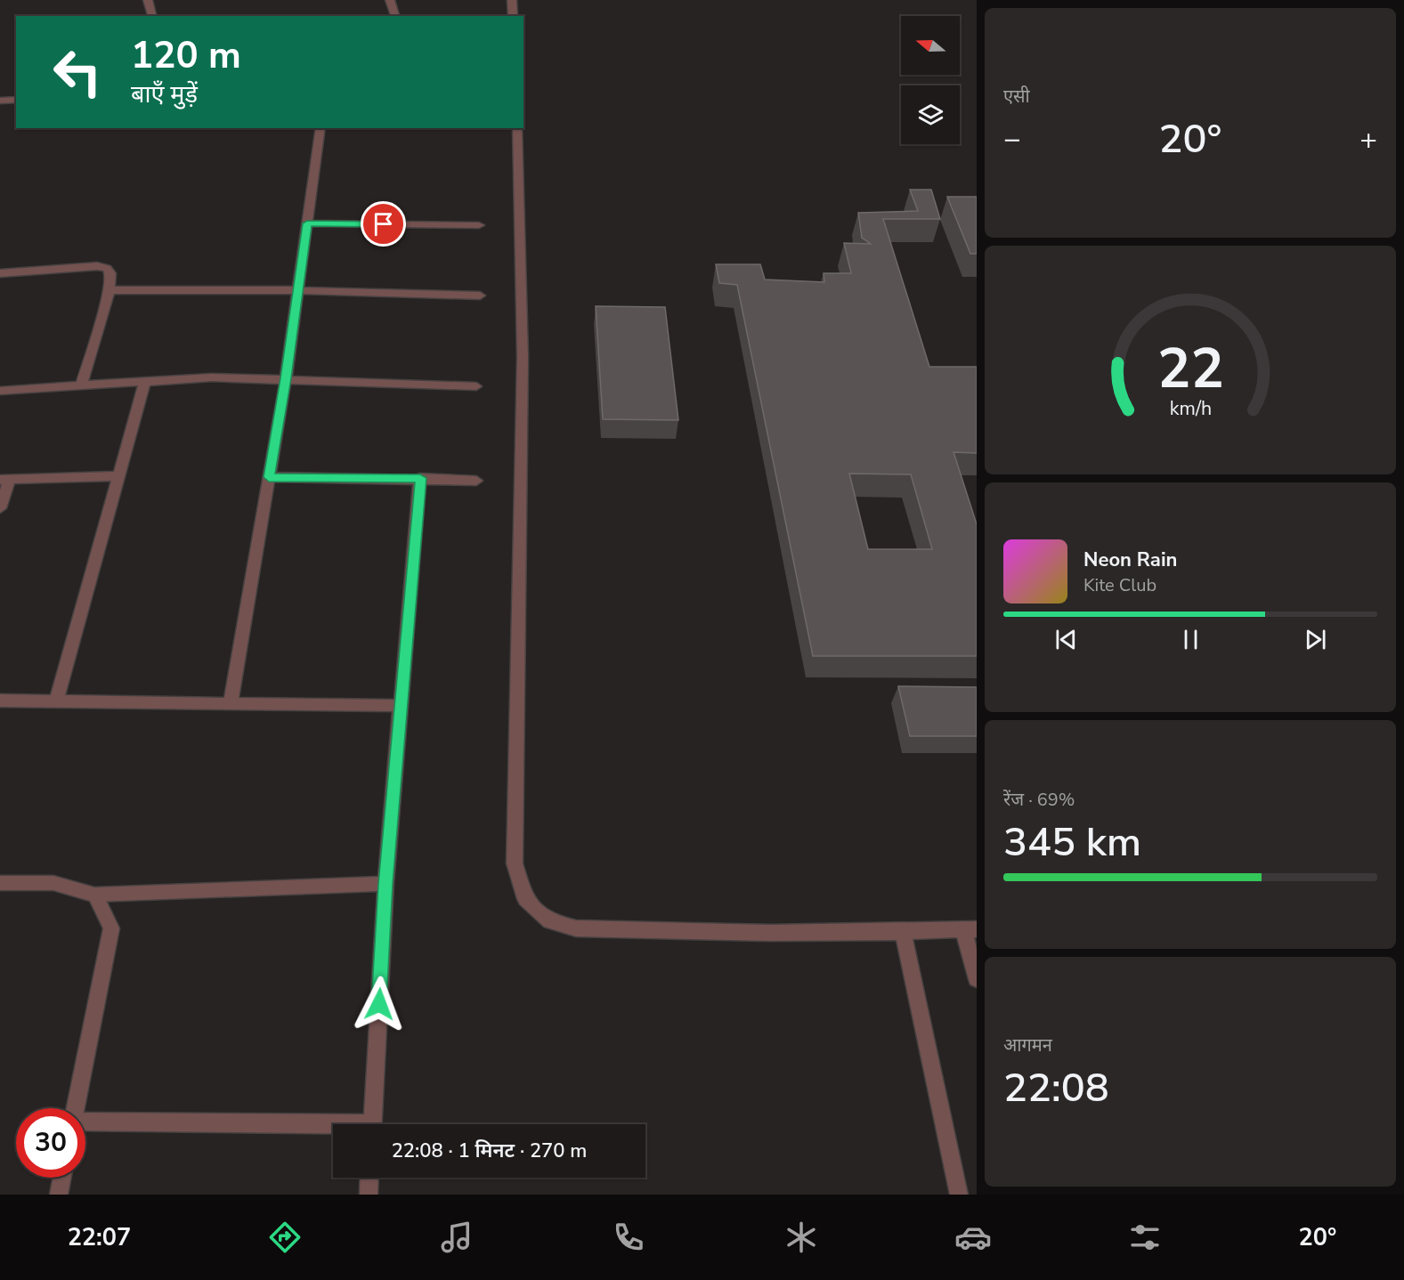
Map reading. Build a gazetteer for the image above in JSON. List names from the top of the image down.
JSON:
{
  "north": "left",
  "page": {
    "tile": [
      "एसी",
      ["रेंज · 69%", "345 km"],
      ["आगमन", "22:08"]
    ],
    "turn": ["120 m", "बाएँ मुड़ें"],
    "heat": ["−", "20°", "+"],
    "song": ["Neon Rain", "Kite Club"],
    "limit": "30",
    "trip": "22:08 · 1 मिनट · 270 m",
    "tabs": ["22:07", "20°"],
    "gauge": ["22", "km/h"]
  }
}
